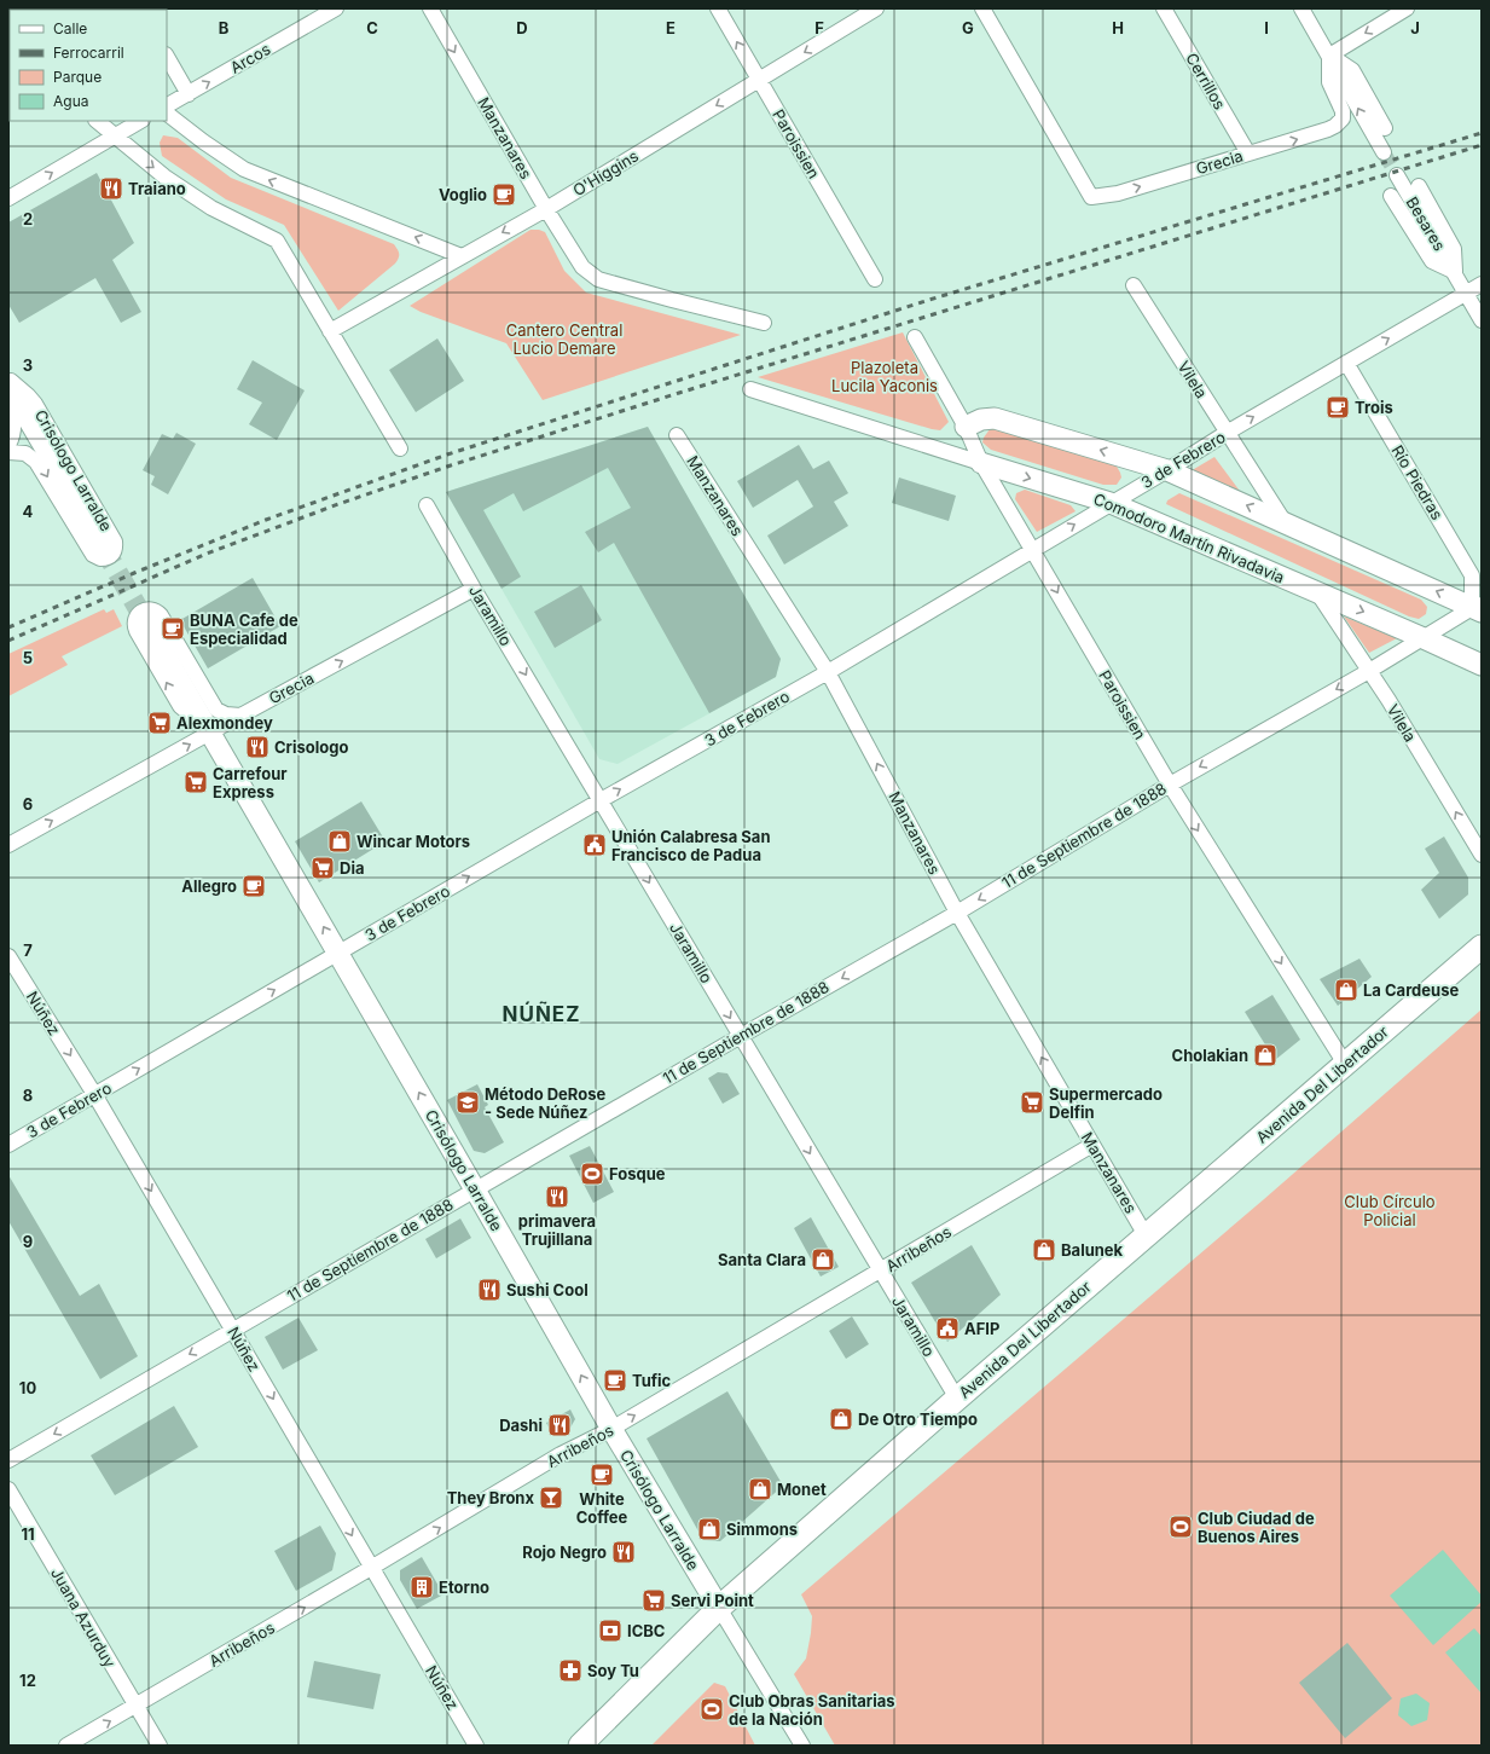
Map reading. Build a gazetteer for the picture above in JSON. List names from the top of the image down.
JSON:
{
  "streets": {
    "main road": ["Avenida Del Libertador"],
    "street": [
      "Arcos",
      "Cerrillos",
      "Manzanares",
      "Paroissien",
      "Grecia",
      "O'Higgins",
      "Besares",
      "Vilela",
      "3 de Febrero",
      "Crisólogo Larralde",
      "Río Piedras",
      "Comodoro Martín Rivadavia",
      "Jaramillo",
      "11 de Septiembre de 1888",
      "Núñez",
      "Arribeños",
      "Juana Azurduy"
    ]
  },
  "crossings": [
    ["Cerrillos", "Grecia"],
    ["Manzanares", "O'Higgins"],
    ["Manzanares", "3 de Febrero"],
    ["Manzanares", "11 de Septiembre de 1888"],
    ["Manzanares", "Avenida Del Libertador"],
    ["Manzanares", "Arribeños"],
    ["Paroissien", "O'Higgins"],
    ["Paroissien", "3 de Febrero"],
    ["Paroissien", "Comodoro Martín Rivadavia"],
    ["Paroissien", "11 de Septiembre de 1888"],
    ["Paroissien", "Avenida Del Libertador"],
    ["Grecia", "Crisólogo Larralde"],
    ["Grecia", "Jaramillo"],
    ["Besares", "3 de Febrero"],
    ["Vilela", "3 de Febrero"],
    ["Vilela", "Comodoro Martín Rivadavia"],
    ["Vilela", "11 de Septiembre de 1888"],
    ["3 de Febrero", "Crisólogo Larralde"],
    ["3 de Febrero", "Río Piedras"],
    ["3 de Febrero", "Comodoro Martín Rivadavia"],
    ["3 de Febrero", "Jaramillo"],
    ["3 de Febrero", "Núñez"],
    ["Crisólogo Larralde", "11 de Septiembre de 1888"],
    ["Crisólogo Larralde", "Avenida Del Libertador"],
    ["Crisólogo Larralde", "Arribeños"],
    ["Río Piedras", "11 de Septiembre de 1888"],
    ["Comodoro Martín Rivadavia", "11 de Septiembre de 1888"],
    ["Jaramillo", "11 de Septiembre de 1888"],
    ["Jaramillo", "Avenida Del Libertador"],
    ["Jaramillo", "Arribeños"],
    ["11 de Septiembre de 1888", "Núñez"],
    ["Núñez", "Arribeños"],
    ["Arribeños", "Juana Azurduy"]
  ],
  "one_way": [
    "Arcos",
    "O'Higgins",
    "Vilela",
    "3 de Febrero",
    "Jaramillo",
    "11 de Septiembre de 1888",
    "Núñez",
    "Arribeños"
  ],
  "districts": ["NÚÑEZ"],
  "parks": ["Cantero Central Lucio Demare", "Plazoleta Lucila Yaconis", "Club Círculo Policial"],
  "places": {
    "restaurant": [
      "Traiano",
      "Crisologo",
      "primavera Trujillana",
      "Sushi Cool",
      "Dashi",
      "Rojo Negro"
    ],
    "cafe": [
      "Voglio",
      "Trois",
      "BUNA Cafe de Especialidad",
      "Allegro",
      "Tufic",
      "White Coffee"
    ],
    "supermarket": [
      "Alexmondey",
      "Carrefour Express",
      "Dia",
      "Supermercado Delfin",
      "Servi Point"
    ],
    "shop": [
      "Wincar Motors",
      "La Cardeuse",
      "Cholakian",
      "Balunek",
      "Santa Clara",
      "De Otro Tiempo",
      "Monet",
      "Simmons"
    ],
    "public building": ["Unión Calabresa San Francisco de Padua", "AFIP"],
    "school or university": ["Método DeRose - Sede Núñez"],
    "sports": ["Fosque", "Club Ciudad de Buenos Aires", "Club Obras Sanitarias de la Nación"],
    "bar": ["They Bronx"],
    "building": ["Etorno"],
    "bank": ["ICBC"],
    "pharmacy": ["Soy Tu"]
  },
  "legend": [
    "Calle",
    "Ferrocarril",
    "Parque",
    "Agua"
  ],
  "grid": {
    "columns": [
      "B",
      "C",
      "D",
      "E",
      "F",
      "G",
      "H",
      "I",
      "J"
    ],
    "rows": [
      "2",
      "3",
      "4",
      "5",
      "6",
      "7",
      "8",
      "9",
      "10",
      "11",
      "12"
    ]
  }
}
